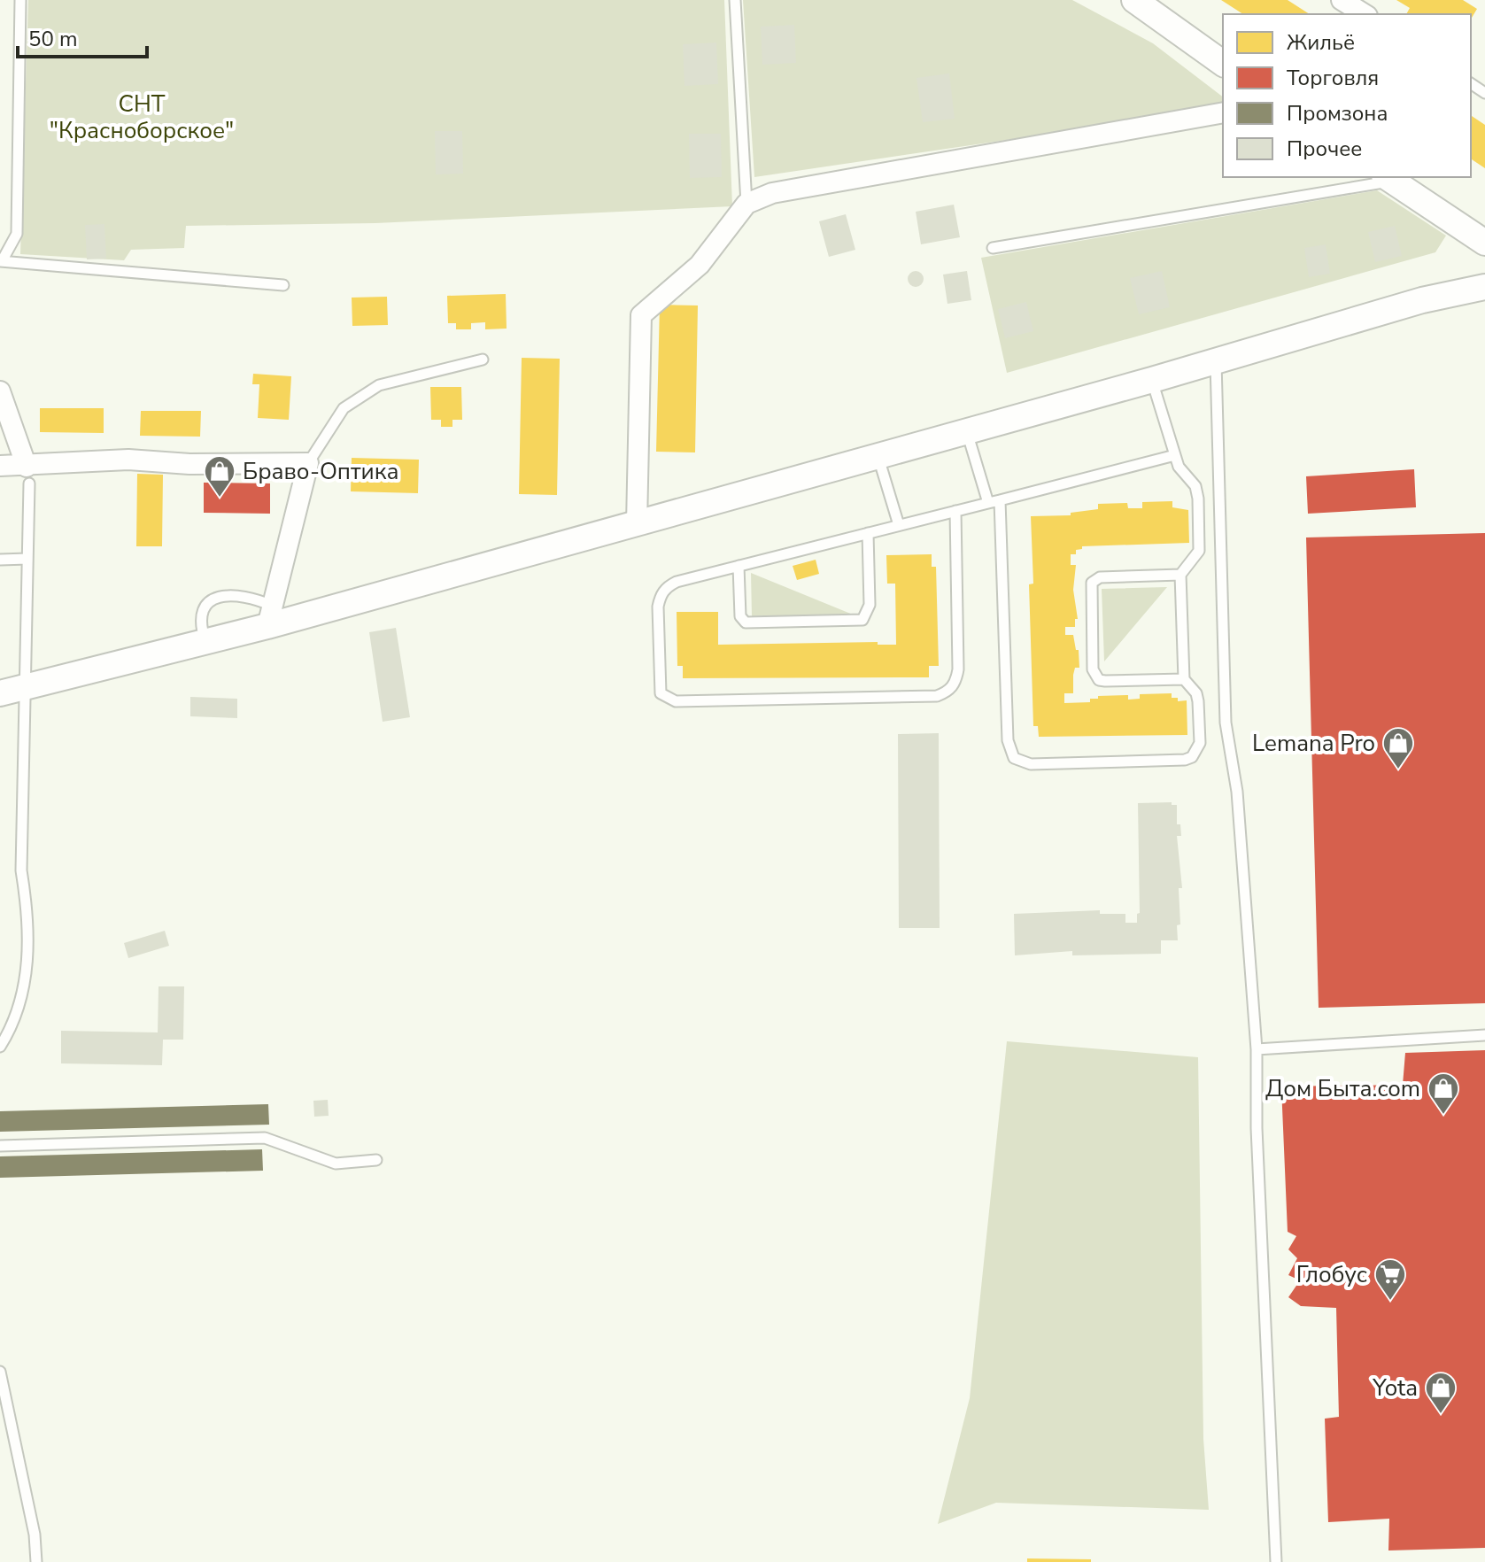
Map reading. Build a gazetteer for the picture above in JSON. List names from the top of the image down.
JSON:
{
  "parks": ["СНТ \"Красноборское\""],
  "places": {
    "shop": [
      "Браво-Оптика",
      "Lemana Pro",
      "Дом Быта.com",
      "Yota"
    ],
    "supermarket": ["Глобус"]
  },
  "legend": [
    "Жильё",
    "Торговля",
    "Промзона",
    "Прочее"
  ],
  "scale_bar": "50 m"
}
